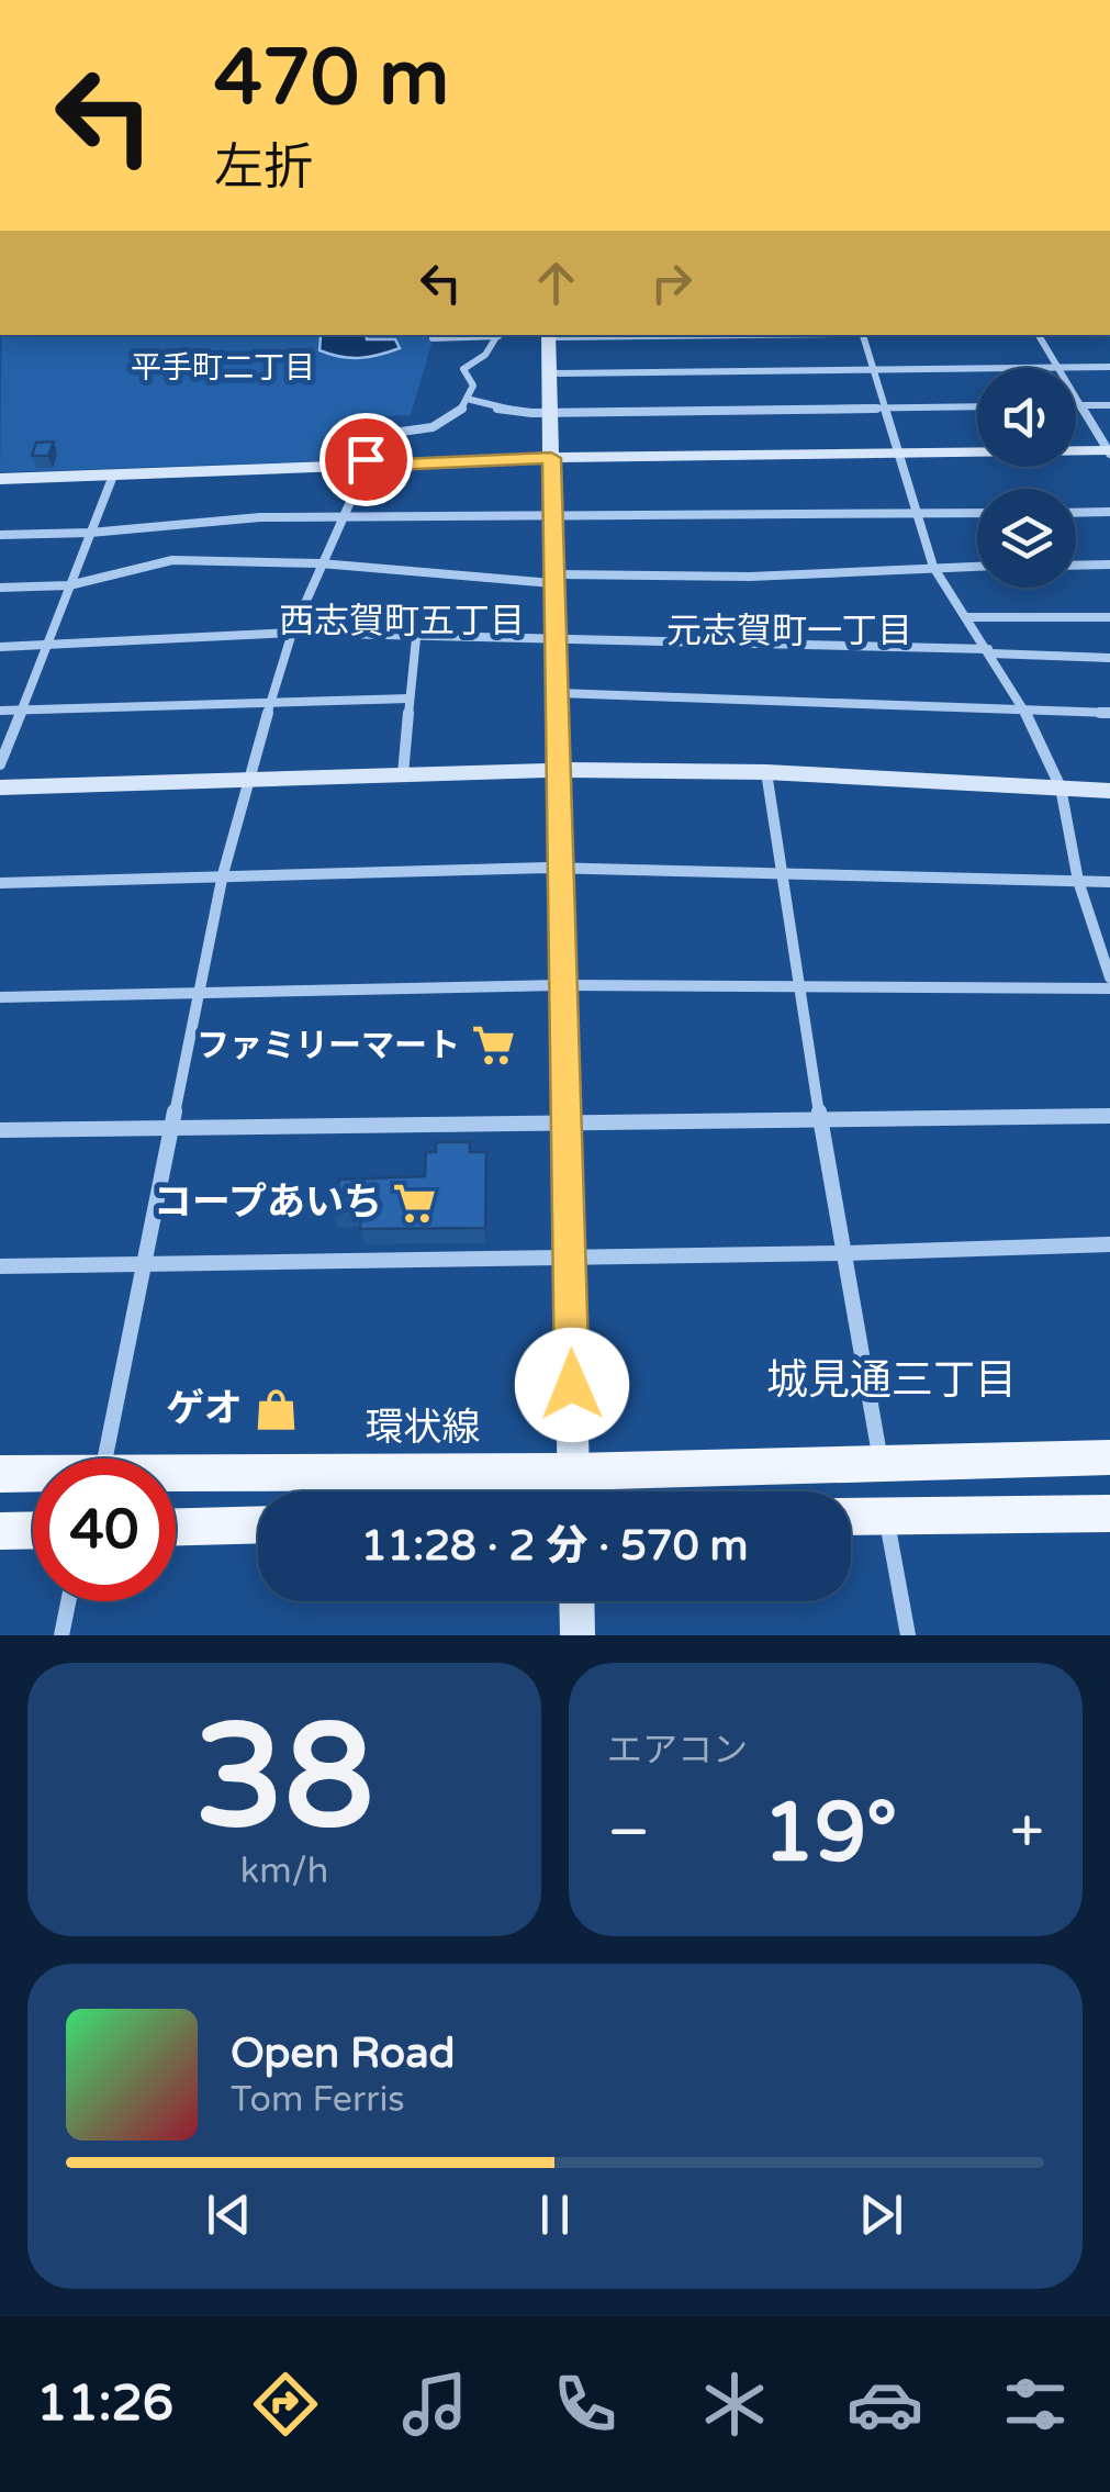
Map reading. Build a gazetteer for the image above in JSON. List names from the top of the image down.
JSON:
{
  "streets": {
    "main road": ["環状線"]
  },
  "districts": [
    "平手町二丁目",
    "西志賀町五丁目",
    "元志賀町一丁目",
    "城見通三丁目"
  ],
  "places": {
    "supermarket": ["ファミリーマート", "コープあいち"],
    "shop": ["ゲオ"]
  },
  "page": {
    "turn": ["470 m", "左折"],
    "limit": "40",
    "trip": "11:28 · 2 分 · 570 m",
    "tile": [
      ["38", "km/h"],
      "エアコン"
    ],
    "heat": ["−", "19°", "+"],
    "song": ["Open Road", "Tom Ferris"],
    "tabs": "11:26"
  }
}
